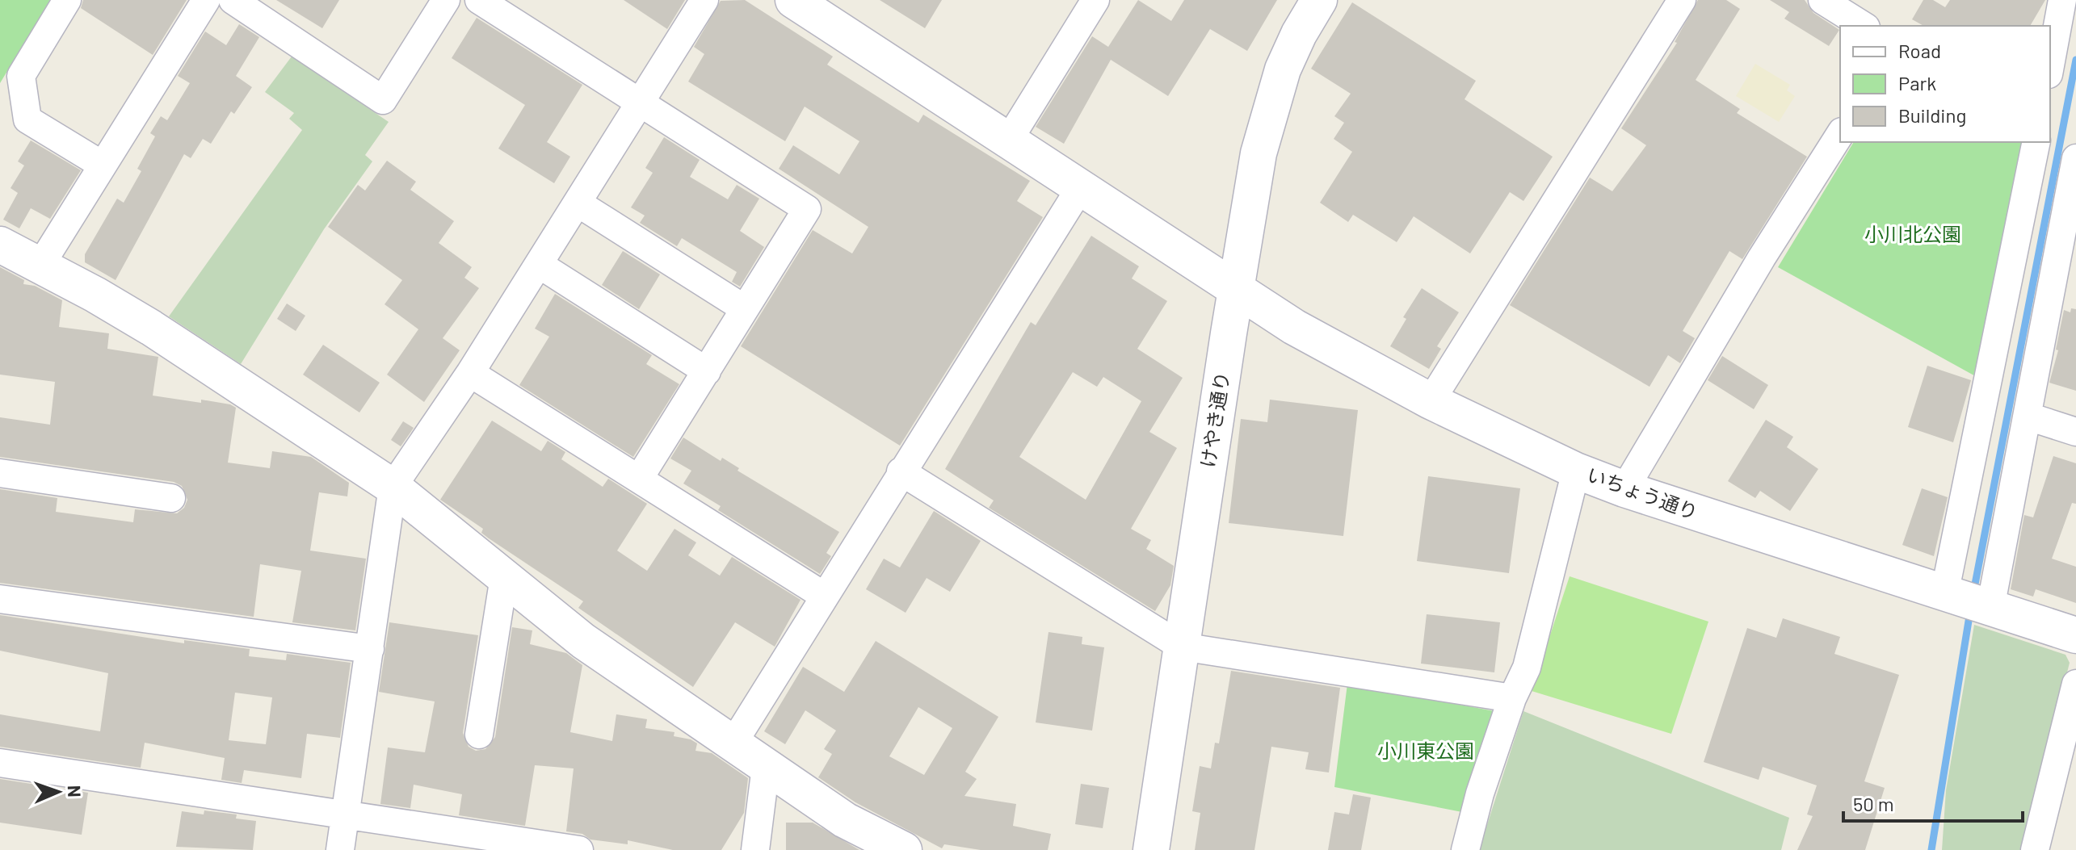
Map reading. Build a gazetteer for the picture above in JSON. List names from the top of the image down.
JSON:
{
  "streets": {
    "street": ["けやき通り", "いちょう通り"]
  },
  "crossings": [
    ["けやき通り", "いちょう通り"]
  ],
  "parks": ["小川北公園", "小川東公園"],
  "legend": ["Road", "Park", "Building"],
  "scale_bar": "50 m",
  "north": "right"
}
